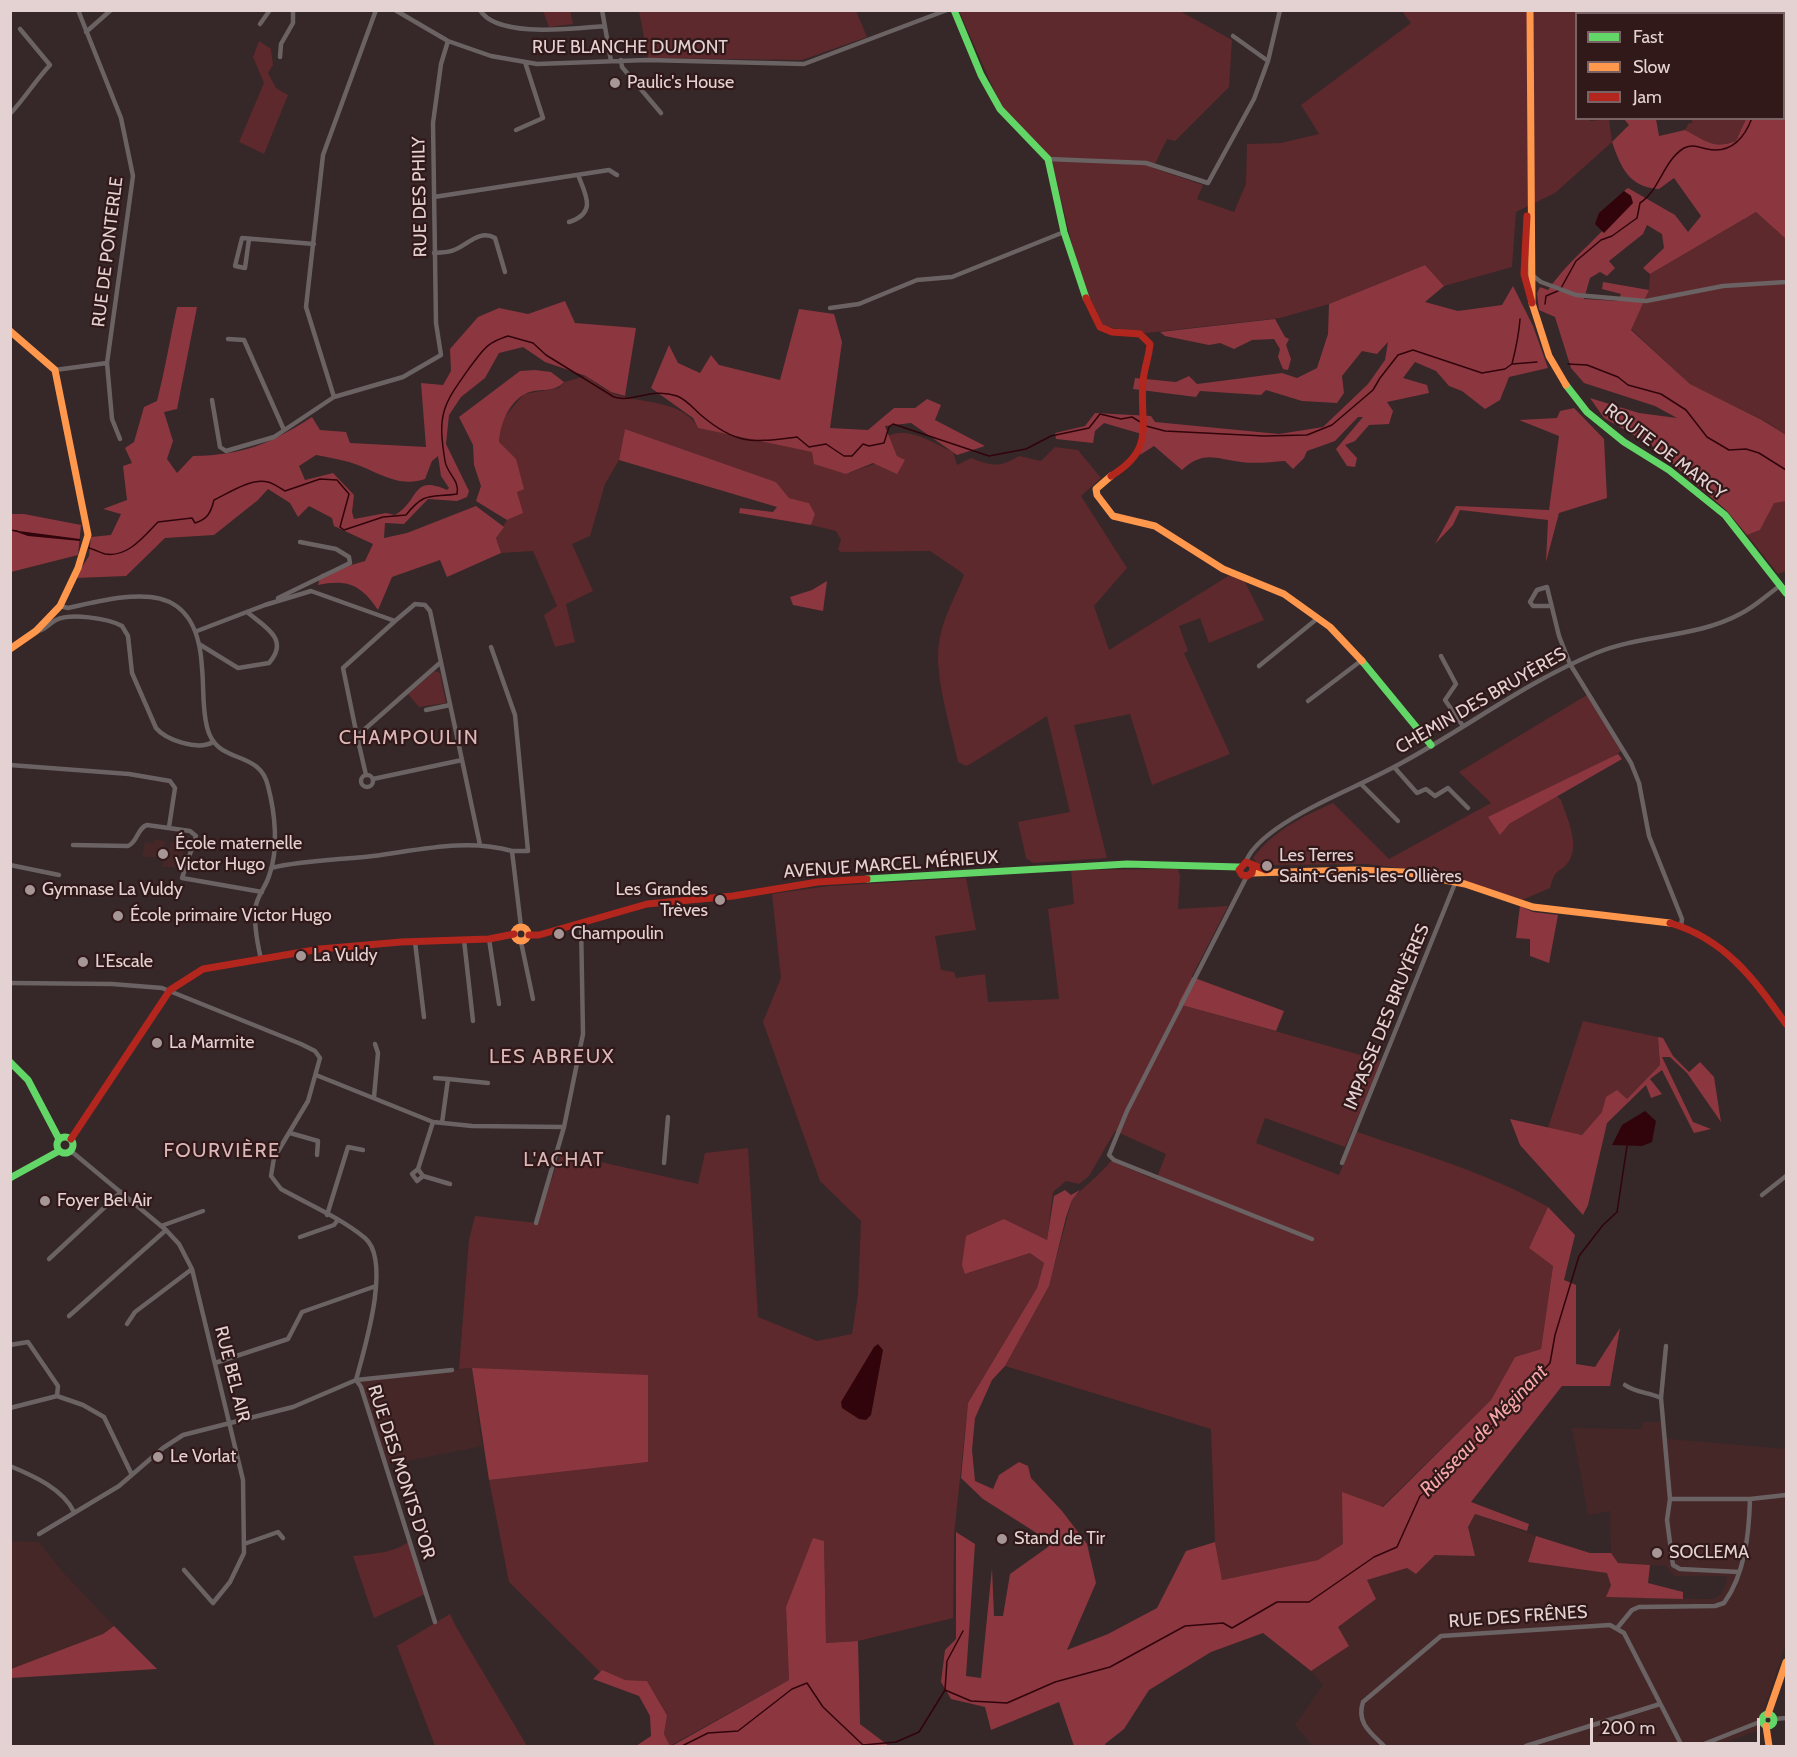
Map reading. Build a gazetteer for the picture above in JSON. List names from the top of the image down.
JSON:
{
  "streets": {
    "main road": ["ROUTE DE MARCY", "AVENUE MARCEL MÉRIEUX"],
    "street": [
      "RUE BLANCHE DUMONT",
      "RUE DES PHILY",
      "RUE DE PONTERLE",
      "CHEMIN DES BRUYÈRES",
      "IMPASSE DES BRUYÈRES",
      "RUE BEL AIR",
      "RUE DES MONTS D'OR",
      "RUE DES FRÊNES"
    ]
  },
  "crossings": [
    ["RUE BLANCHE DUMONT", "RUE DES PHILY"],
    ["ROUTE DE MARCY", "CHEMIN DES BRUYÈRES"],
    ["CHEMIN DES BRUYÈRES", "AVENUE MARCEL MÉRIEUX"],
    ["AVENUE MARCEL MÉRIEUX", "IMPASSE DES BRUYÈRES"]
  ],
  "districts": [
    "CHAMPOULIN",
    "LES ABREUX",
    "FOURVIÈRE",
    "L'ACHAT"
  ],
  "water": ["Ruisseau de Méginant"],
  "places": [
    "Paulic's House",
    "École maternelle Victor Hugo",
    "Les Terres Saint-Genis-les-Ollières",
    "Gymnase La Vuldy",
    "Les Grandes Trèves",
    "École primaire Victor Hugo",
    "Champoulin",
    "La Vuldy",
    "L'Escale",
    "La Marmite",
    "Foyer Bel Air",
    "Le Vorlat",
    "Stand de Tir",
    "SOCLEMA"
  ],
  "legend": ["Fast", "Slow", "Jam"],
  "scale_bar": "200 m"
}
